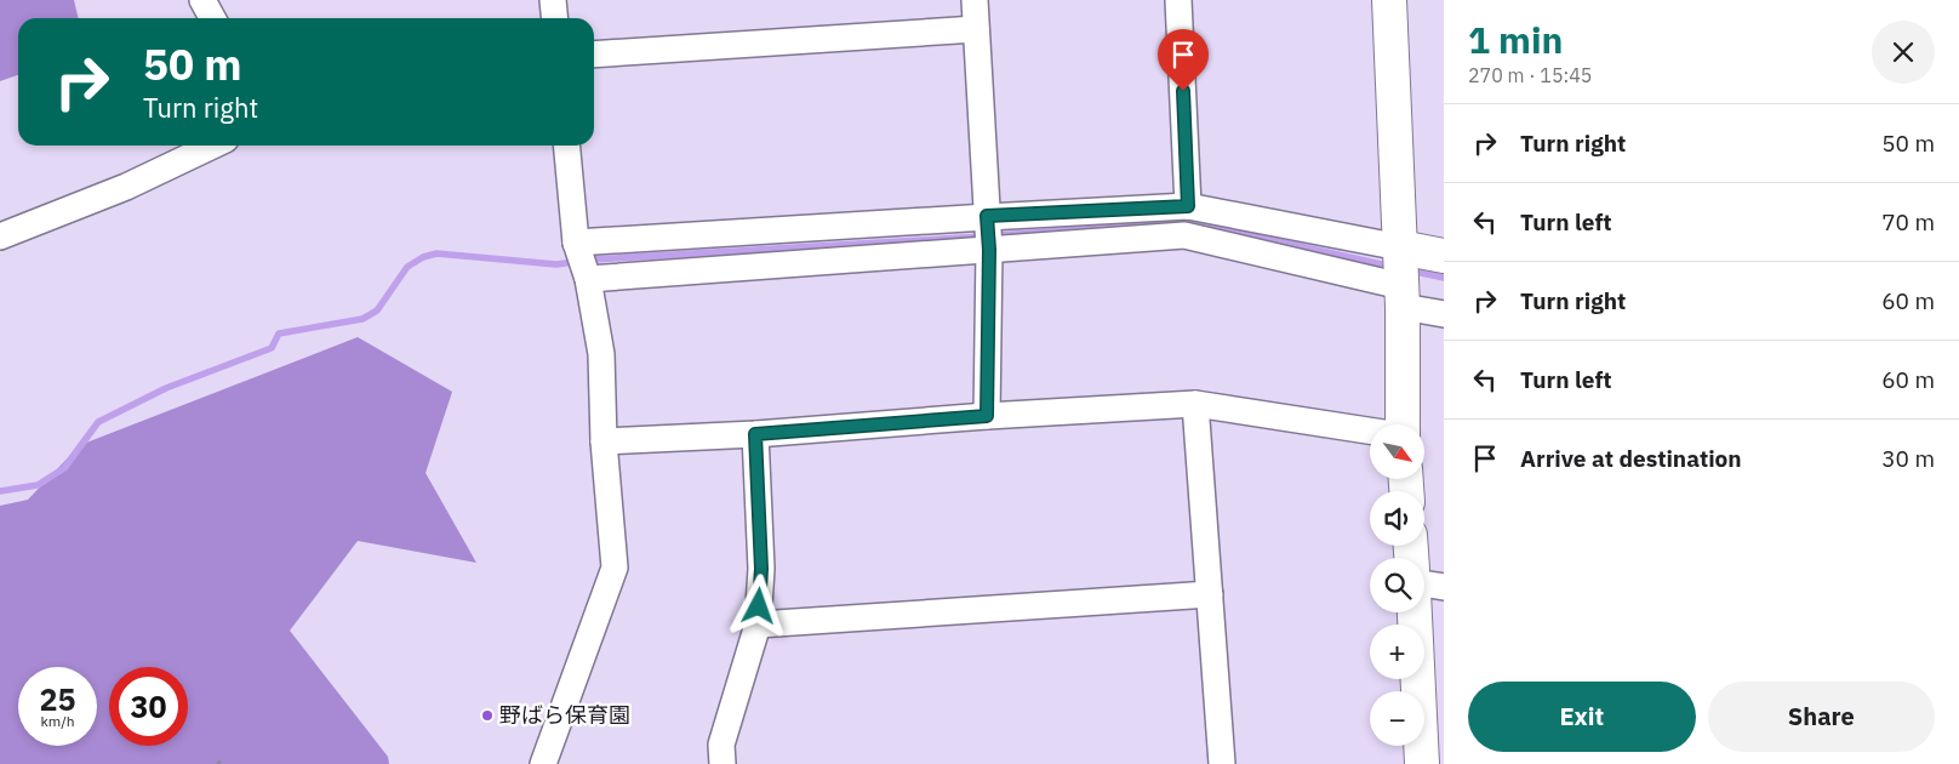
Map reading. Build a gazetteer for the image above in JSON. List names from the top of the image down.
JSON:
{
  "places": ["野ばら保育園"],
  "north": "bottom right",
  "page": {
    "heading": ["1 min", "270 m · 15:45"],
    "turn": ["50 m", "Turn right"],
    "list": [
      {
        "name": "Turn right",
        "value": "50 m"
      },
      {
        "name": "Turn left",
        "value": "70 m"
      },
      {
        "name": "Turn right",
        "value": "60 m"
      },
      {
        "name": "Turn left",
        "value": "60 m"
      },
      {
        "name": "Arrive at destination",
        "value": "30 m"
      }
    ],
    "map_buttons": ["+", "−"],
    "speed": "25 km/h",
    "limit": "30",
    "buttons": ["Exit", "Share"]
  }
}
